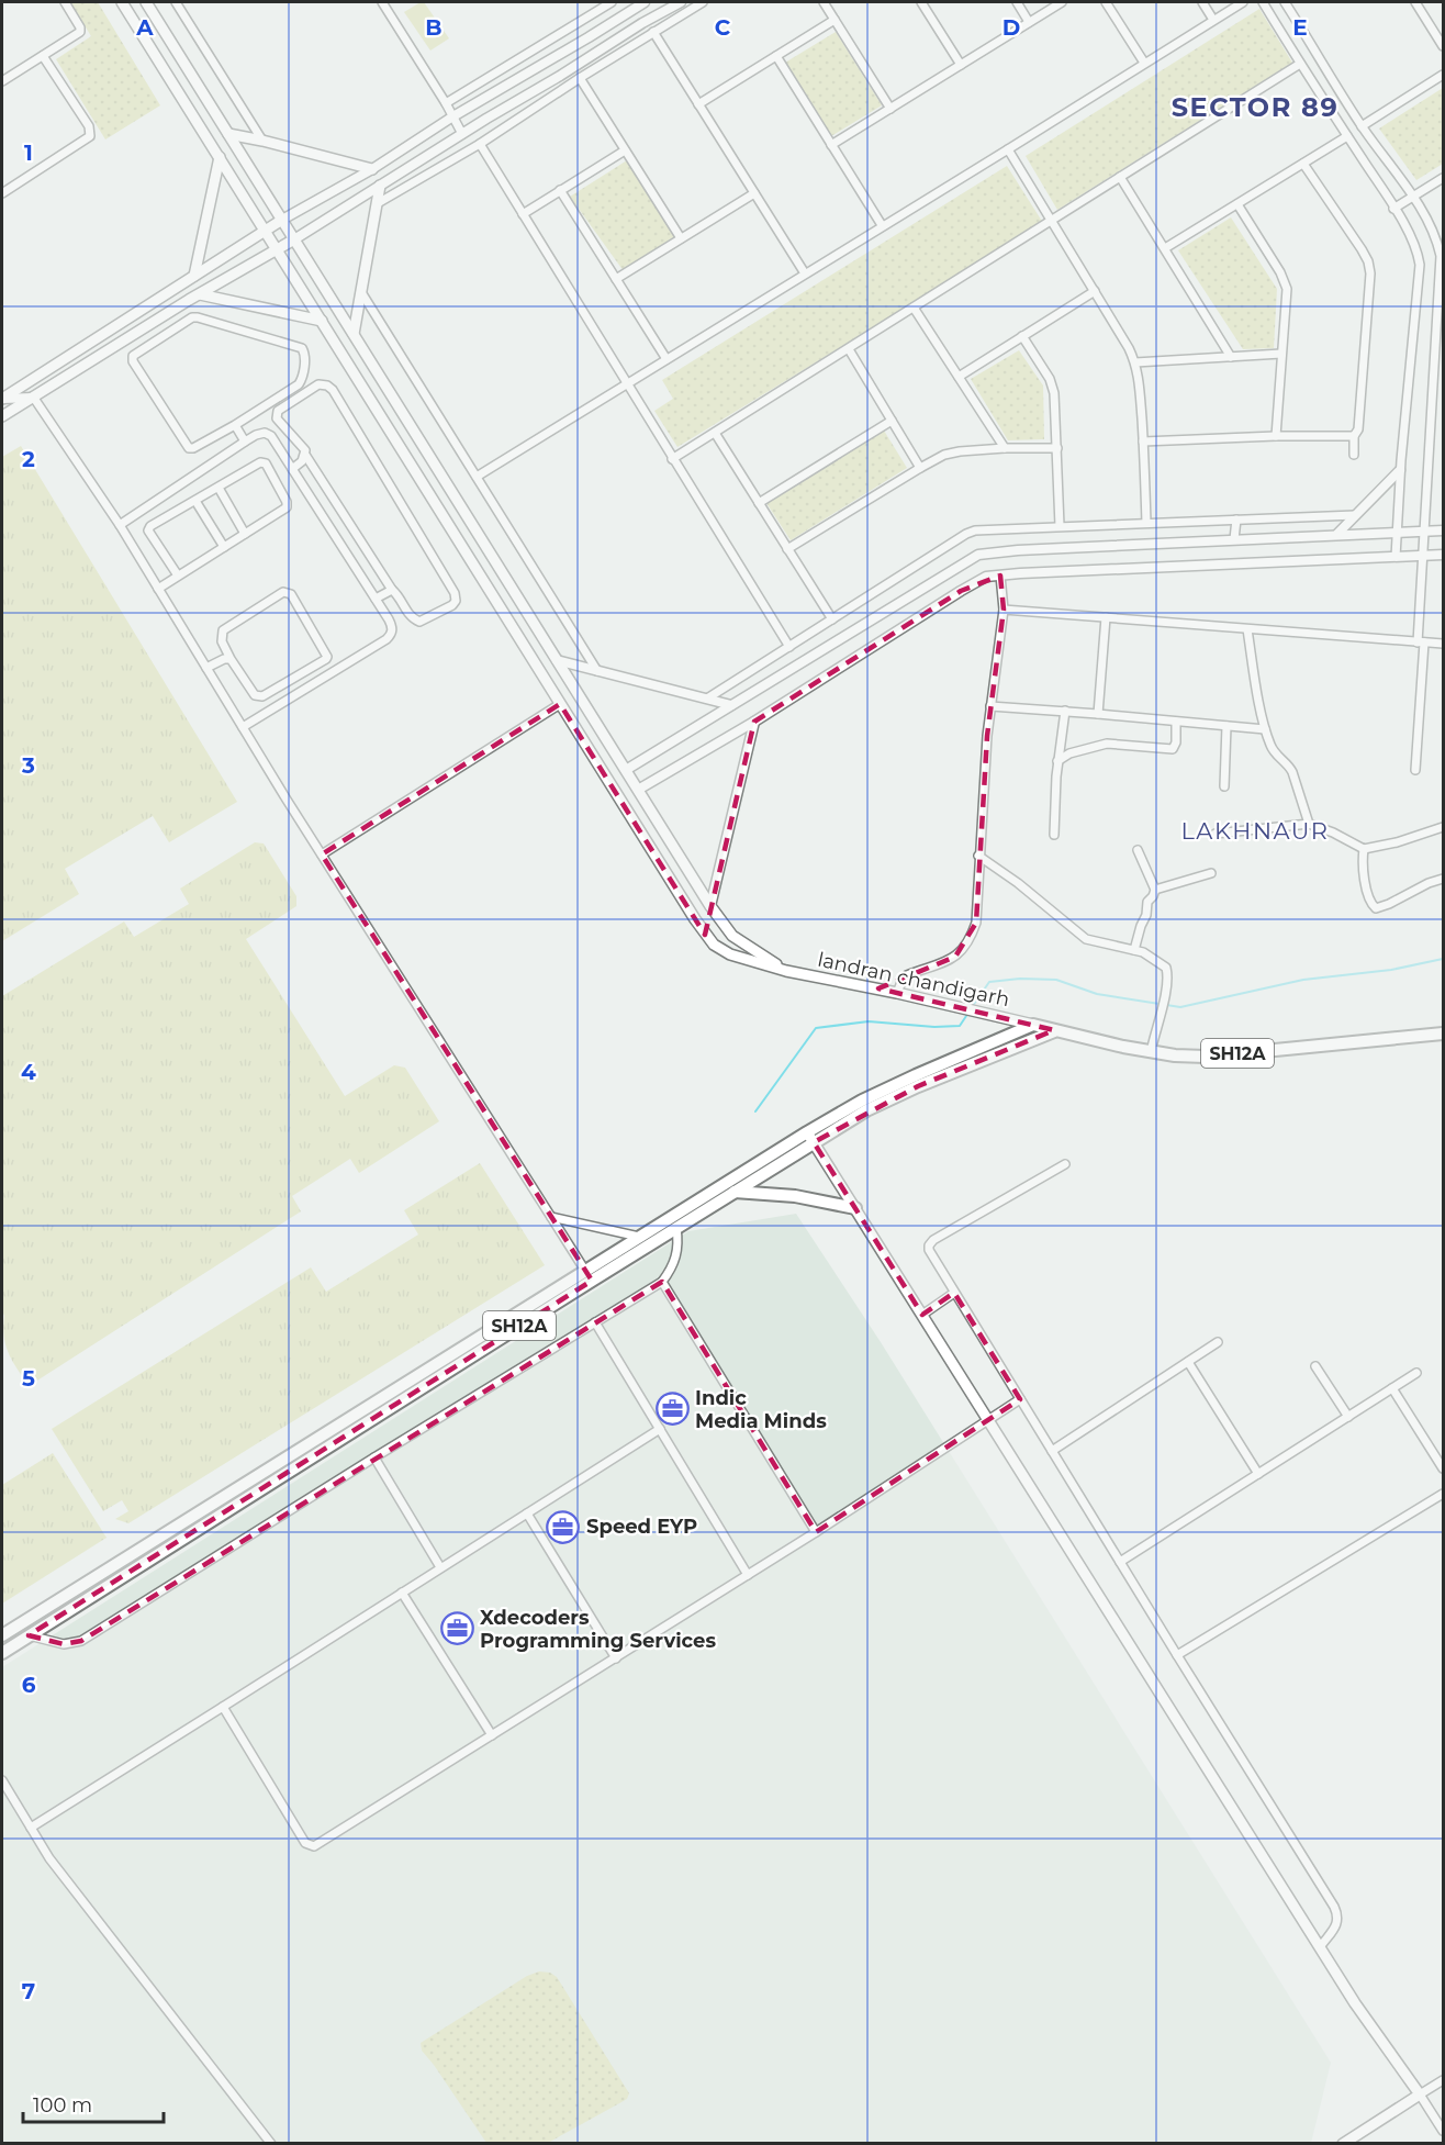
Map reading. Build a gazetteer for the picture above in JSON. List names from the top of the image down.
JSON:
{
  "streets": {
    "main road": ["landran chandigarh", "SH12A"]
  },
  "crossings": [
    ["landran chandigarh", "SH12A"]
  ],
  "districts": ["SECTOR 89", "LAKHNAUR"],
  "places": {
    "office": ["Indic Media Minds", "Speed EYP", "Xdecoders Programming Services"]
  },
  "scale_bar": "100 m",
  "grid": {
    "columns": [
      "A",
      "B",
      "C",
      "D",
      "E"
    ],
    "rows": [
      "1",
      "2",
      "3",
      "4",
      "5",
      "6",
      "7"
    ]
  }
}
